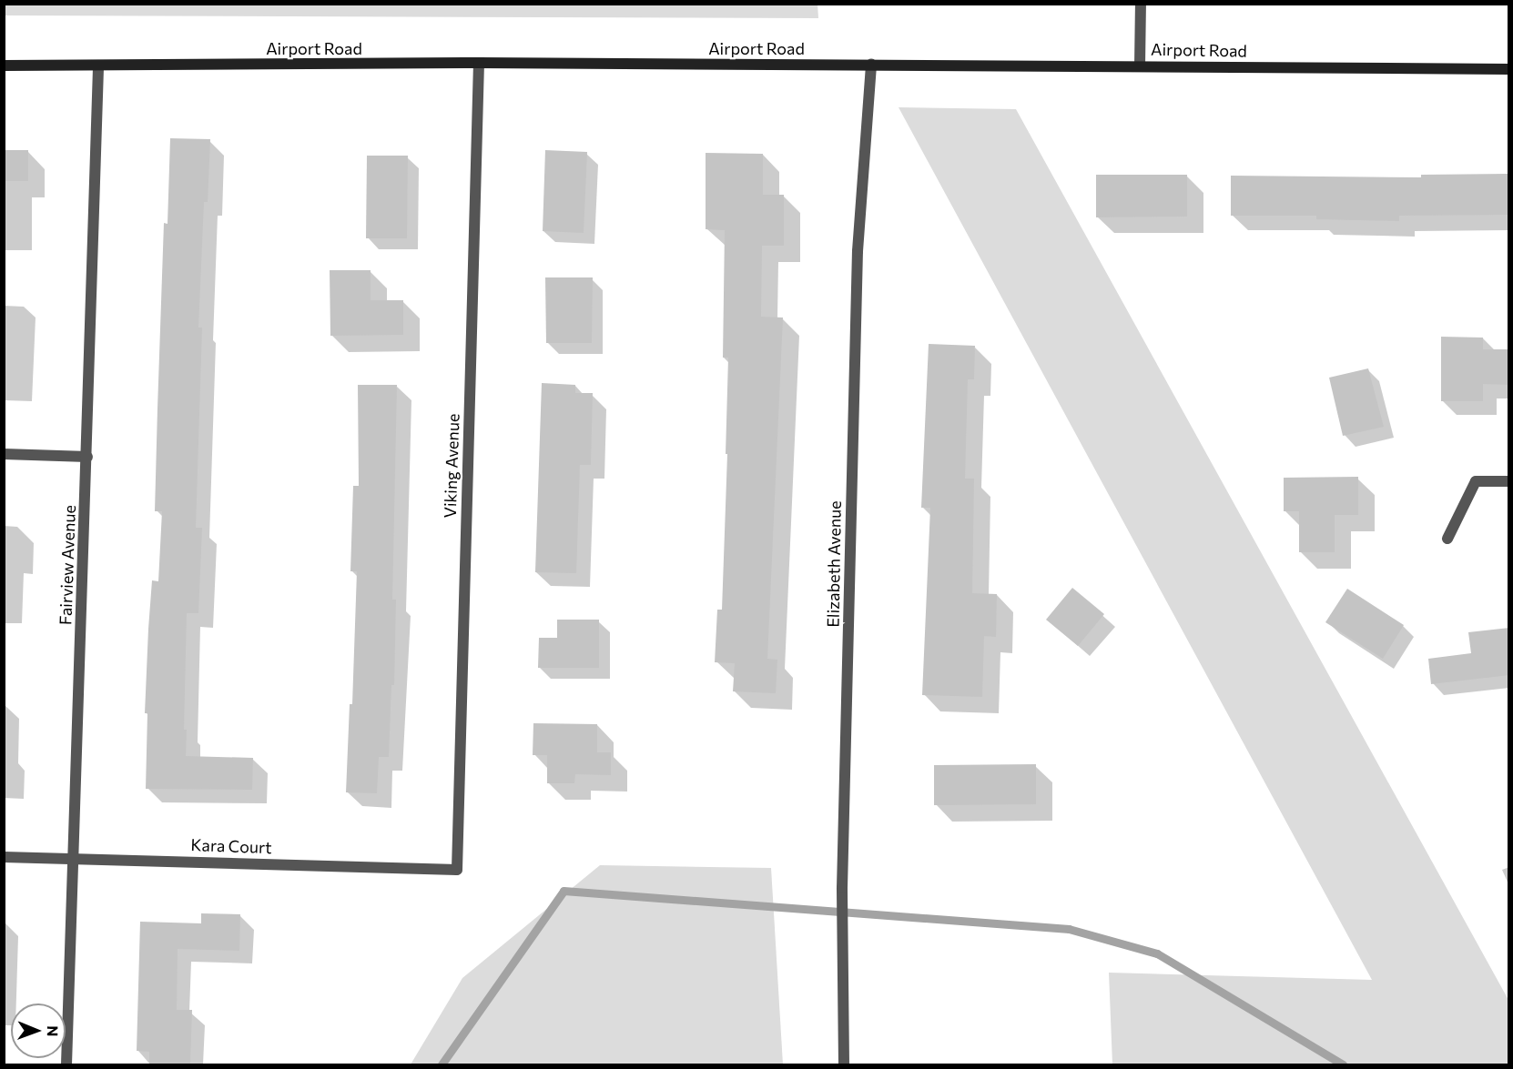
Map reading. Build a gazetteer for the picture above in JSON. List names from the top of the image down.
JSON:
{
  "streets": {
    "main road": ["Airport Road"],
    "street": [
      "Viking Avenue",
      "Elizabeth Avenue",
      "Fairview Avenue",
      "Kara Court"
    ]
  },
  "crossings": [
    ["Airport Road", "Viking Avenue"],
    ["Airport Road", "Elizabeth Avenue"],
    ["Airport Road", "Fairview Avenue"],
    ["Viking Avenue", "Kara Court"],
    ["Fairview Avenue", "Kara Court"]
  ],
  "north": "right"
}
